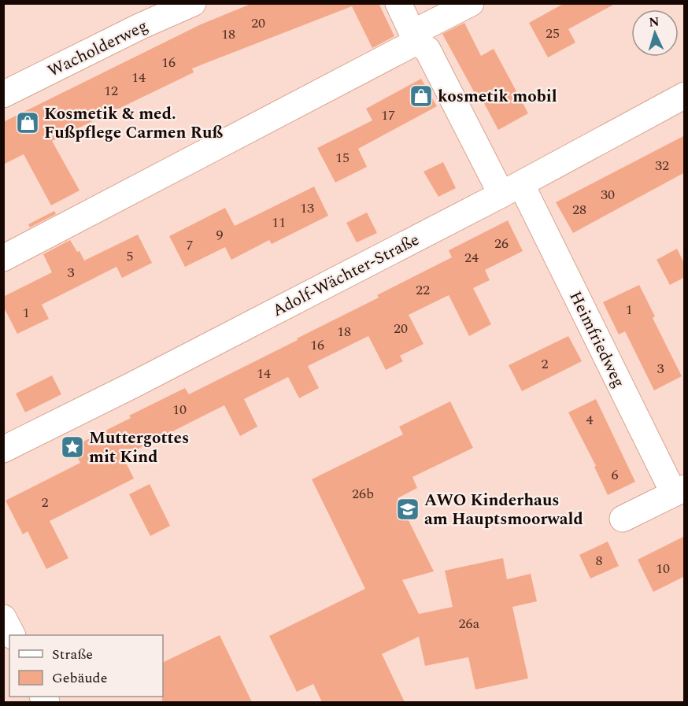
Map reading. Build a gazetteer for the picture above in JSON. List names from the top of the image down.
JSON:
{
  "streets": {
    "street": ["Wacholderweg", "Adolf-Wächter-Straße", "Heimfriedweg"]
  },
  "crossings": [
    ["Adolf-Wächter-Straße", "Heimfriedweg"]
  ],
  "places": {
    "shop": ["kosmetik mobil", "Kosmetik & med. Fußpflege Carmen Ruß"],
    "place": ["Muttergottes mit Kind"],
    "school or university": ["AWO Kinderhaus am Hauptsmoorwald"]
  },
  "house_numbers": [
    "20",
    "25",
    "18",
    "16",
    "14",
    "12",
    "17",
    "15",
    "32",
    "30",
    "13",
    "28",
    "11",
    "9",
    "26",
    "7",
    "5",
    "24",
    "3",
    "22",
    "1",
    "1",
    "20",
    "18",
    "16",
    "2",
    "3",
    "14",
    "10",
    "4",
    "6",
    "26b",
    "2",
    "8",
    "10",
    "26a"
  ],
  "legend": ["Straße", "Gebäude"],
  "north": "top"
}
